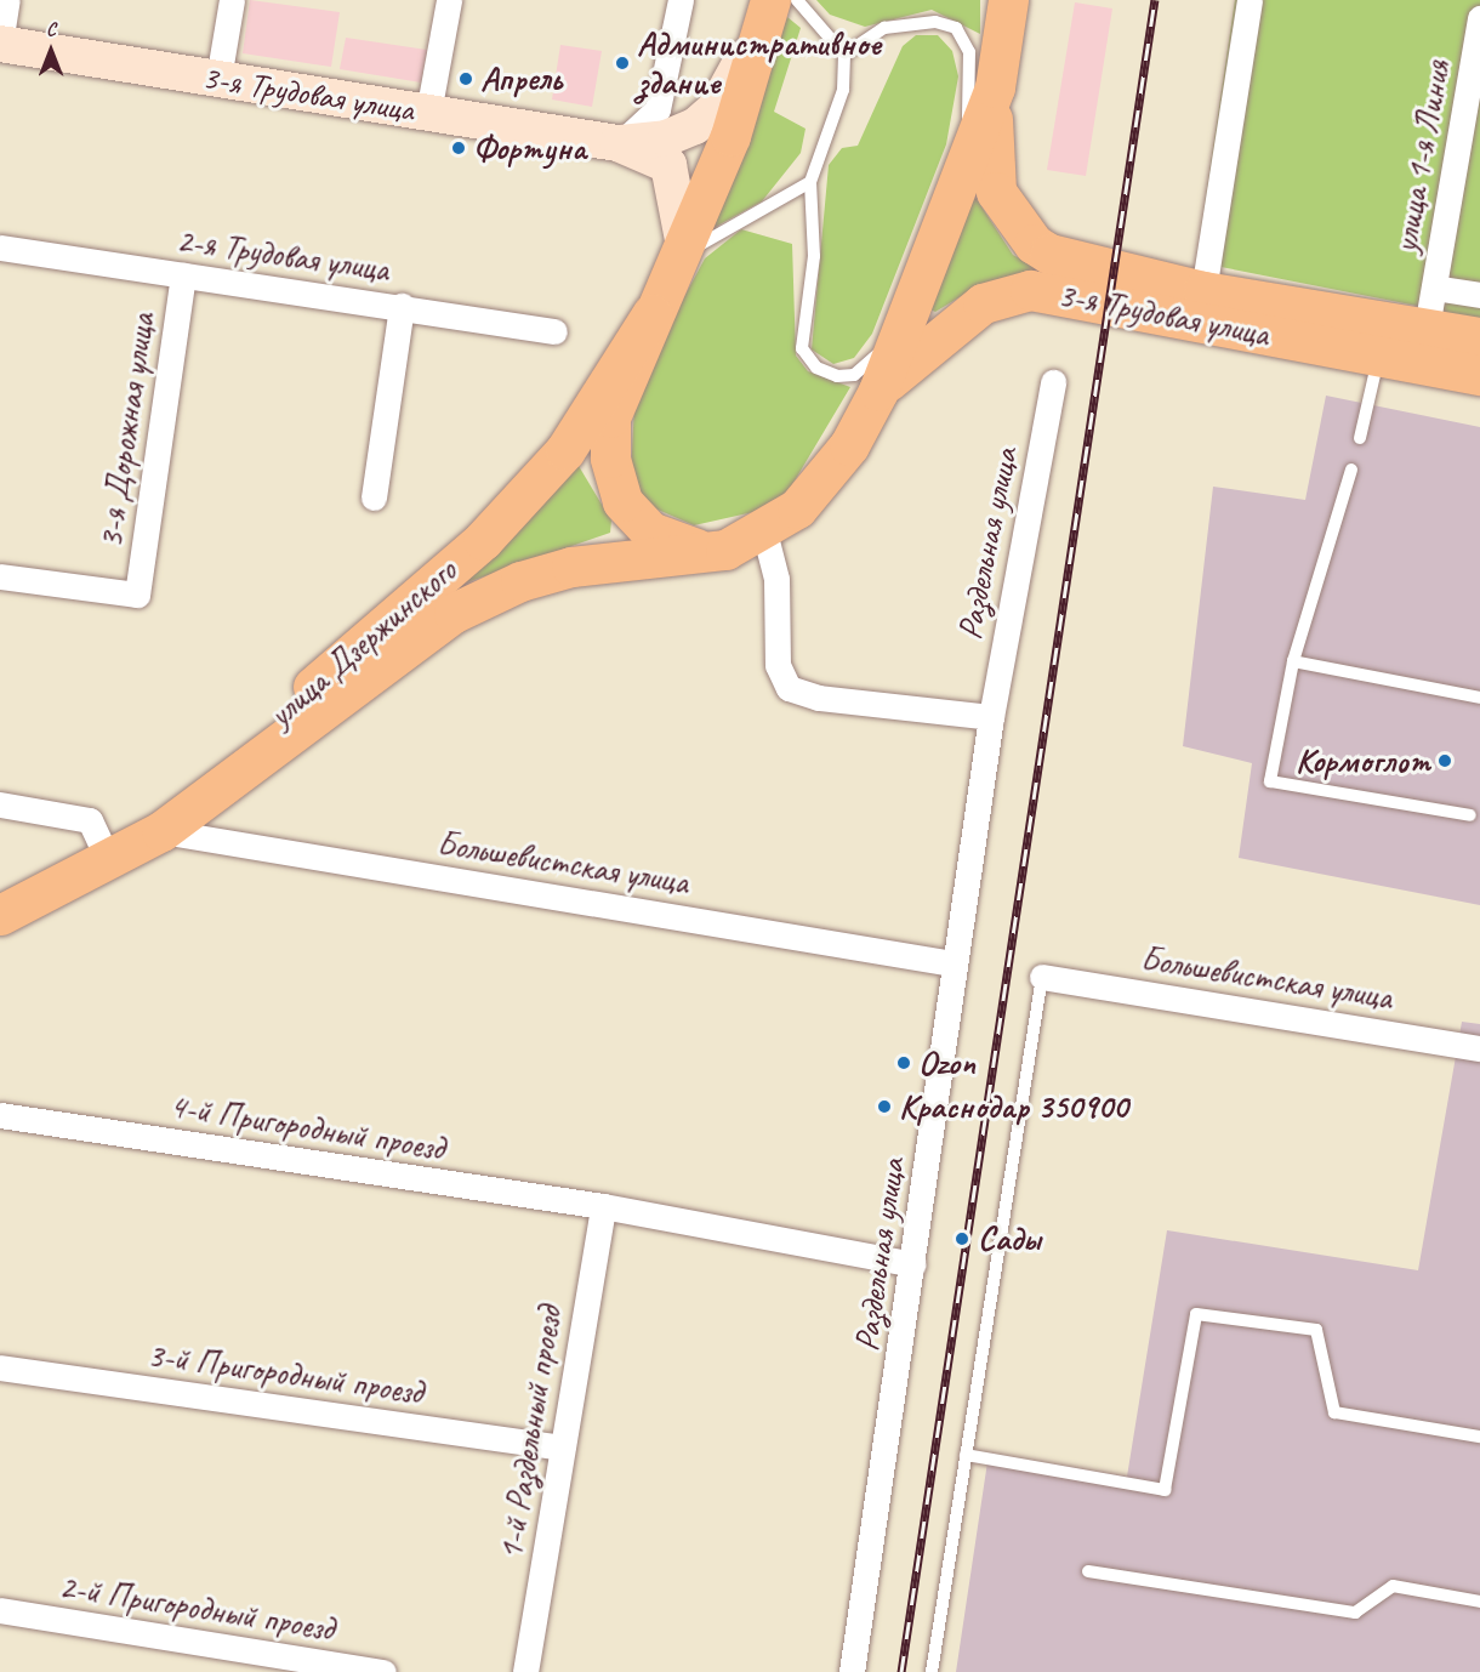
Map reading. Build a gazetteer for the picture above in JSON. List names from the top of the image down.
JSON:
{
  "streets": {
    "main road": ["3-я Трудовая улица", "улица Дзержинского"],
    "street": [
      "улица 1-я Линия",
      "2-я Трудовая улица",
      "3-я Дорожная улица",
      "Раздельная улица",
      "Большевистская улица",
      "4-й Пригородный проезд",
      "3-й Пригородный проезд",
      "1-й Раздельный проезд",
      "2-й Пригородный проезд"
    ]
  },
  "crossings": [
    ["3-я Трудовая улица", "улица 1-я Линия"],
    ["3-я Трудовая улица", "улица Дзержинского"],
    ["2-я Трудовая улица", "3-я Дорожная улица"],
    ["Раздельная улица", "Большевистская улица"],
    ["Раздельная улица", "4-й Пригородный проезд"],
    ["улица Дзержинского", "Большевистская улица"],
    ["4-й Пригородный проезд", "1-й Раздельный проезд"],
    ["3-й Пригородный проезд", "1-й Раздельный проезд"]
  ],
  "places": [
    "Административное здание",
    "Апрель",
    "Фортуна",
    "Кормоглот",
    "Ozon",
    "Краснодар 350900",
    "Сады"
  ],
  "north": "top"
}
